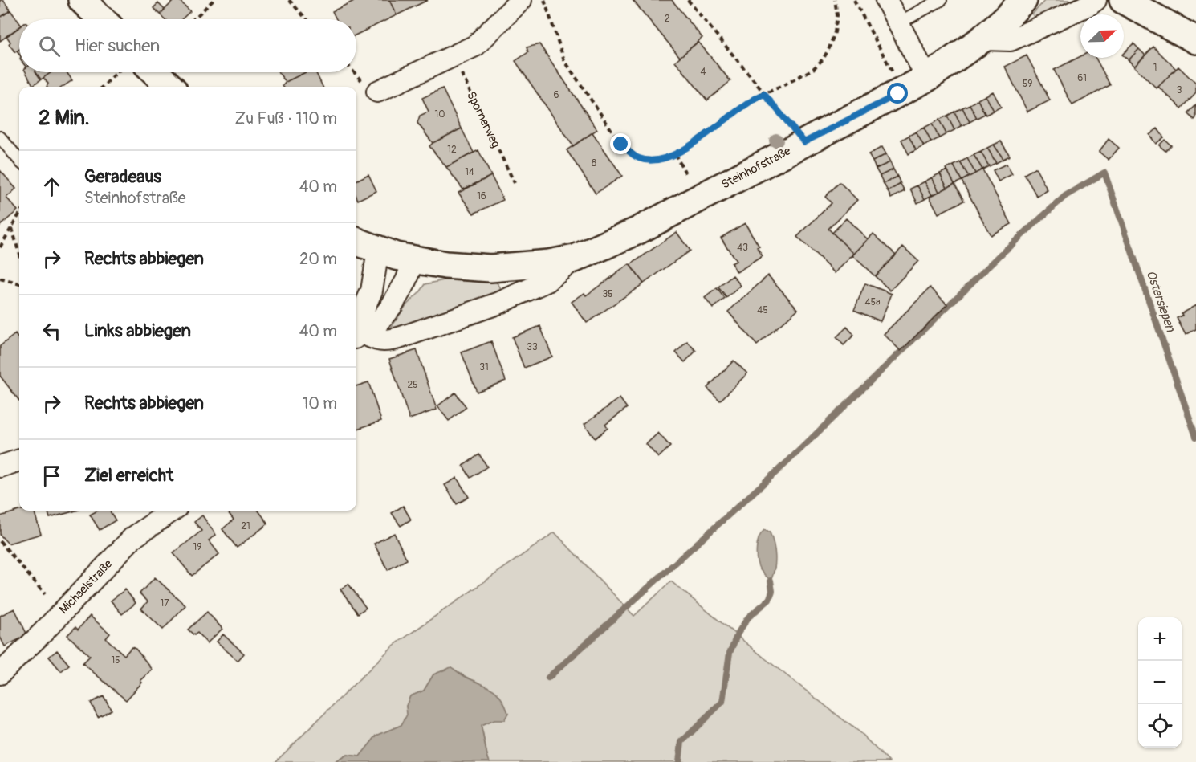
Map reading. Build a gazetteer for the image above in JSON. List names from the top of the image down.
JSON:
{
  "streets": {
    "street": ["Steinhofstraße", "Michaelstraße"],
    "path": ["Spornerweg"]
  },
  "water": ["Ostersiepen"],
  "house_numbers": [
    "2",
    "1",
    "4",
    "61",
    "59",
    "3",
    "6",
    "10",
    "12",
    "8",
    "14",
    "16",
    "43",
    "35",
    "45a",
    "45",
    "33",
    "31",
    "25",
    "21",
    "19",
    "17",
    "15"
  ],
  "north": "top right",
  "page": {
    "search": "Hier suchen",
    "heading": ["2 Min.", "Zu Fuß · 110 m"],
    "list": [
      ["Geradeaus", "Steinhofstraße", "40 m"],
      ["Rechts abbiegen", "20 m"],
      ["Links abbiegen", "40 m"],
      ["Rechts abbiegen", "10 m"],
      "Ziel erreicht"
    ],
    "map_buttons": ["+", "−"]
  }
}
